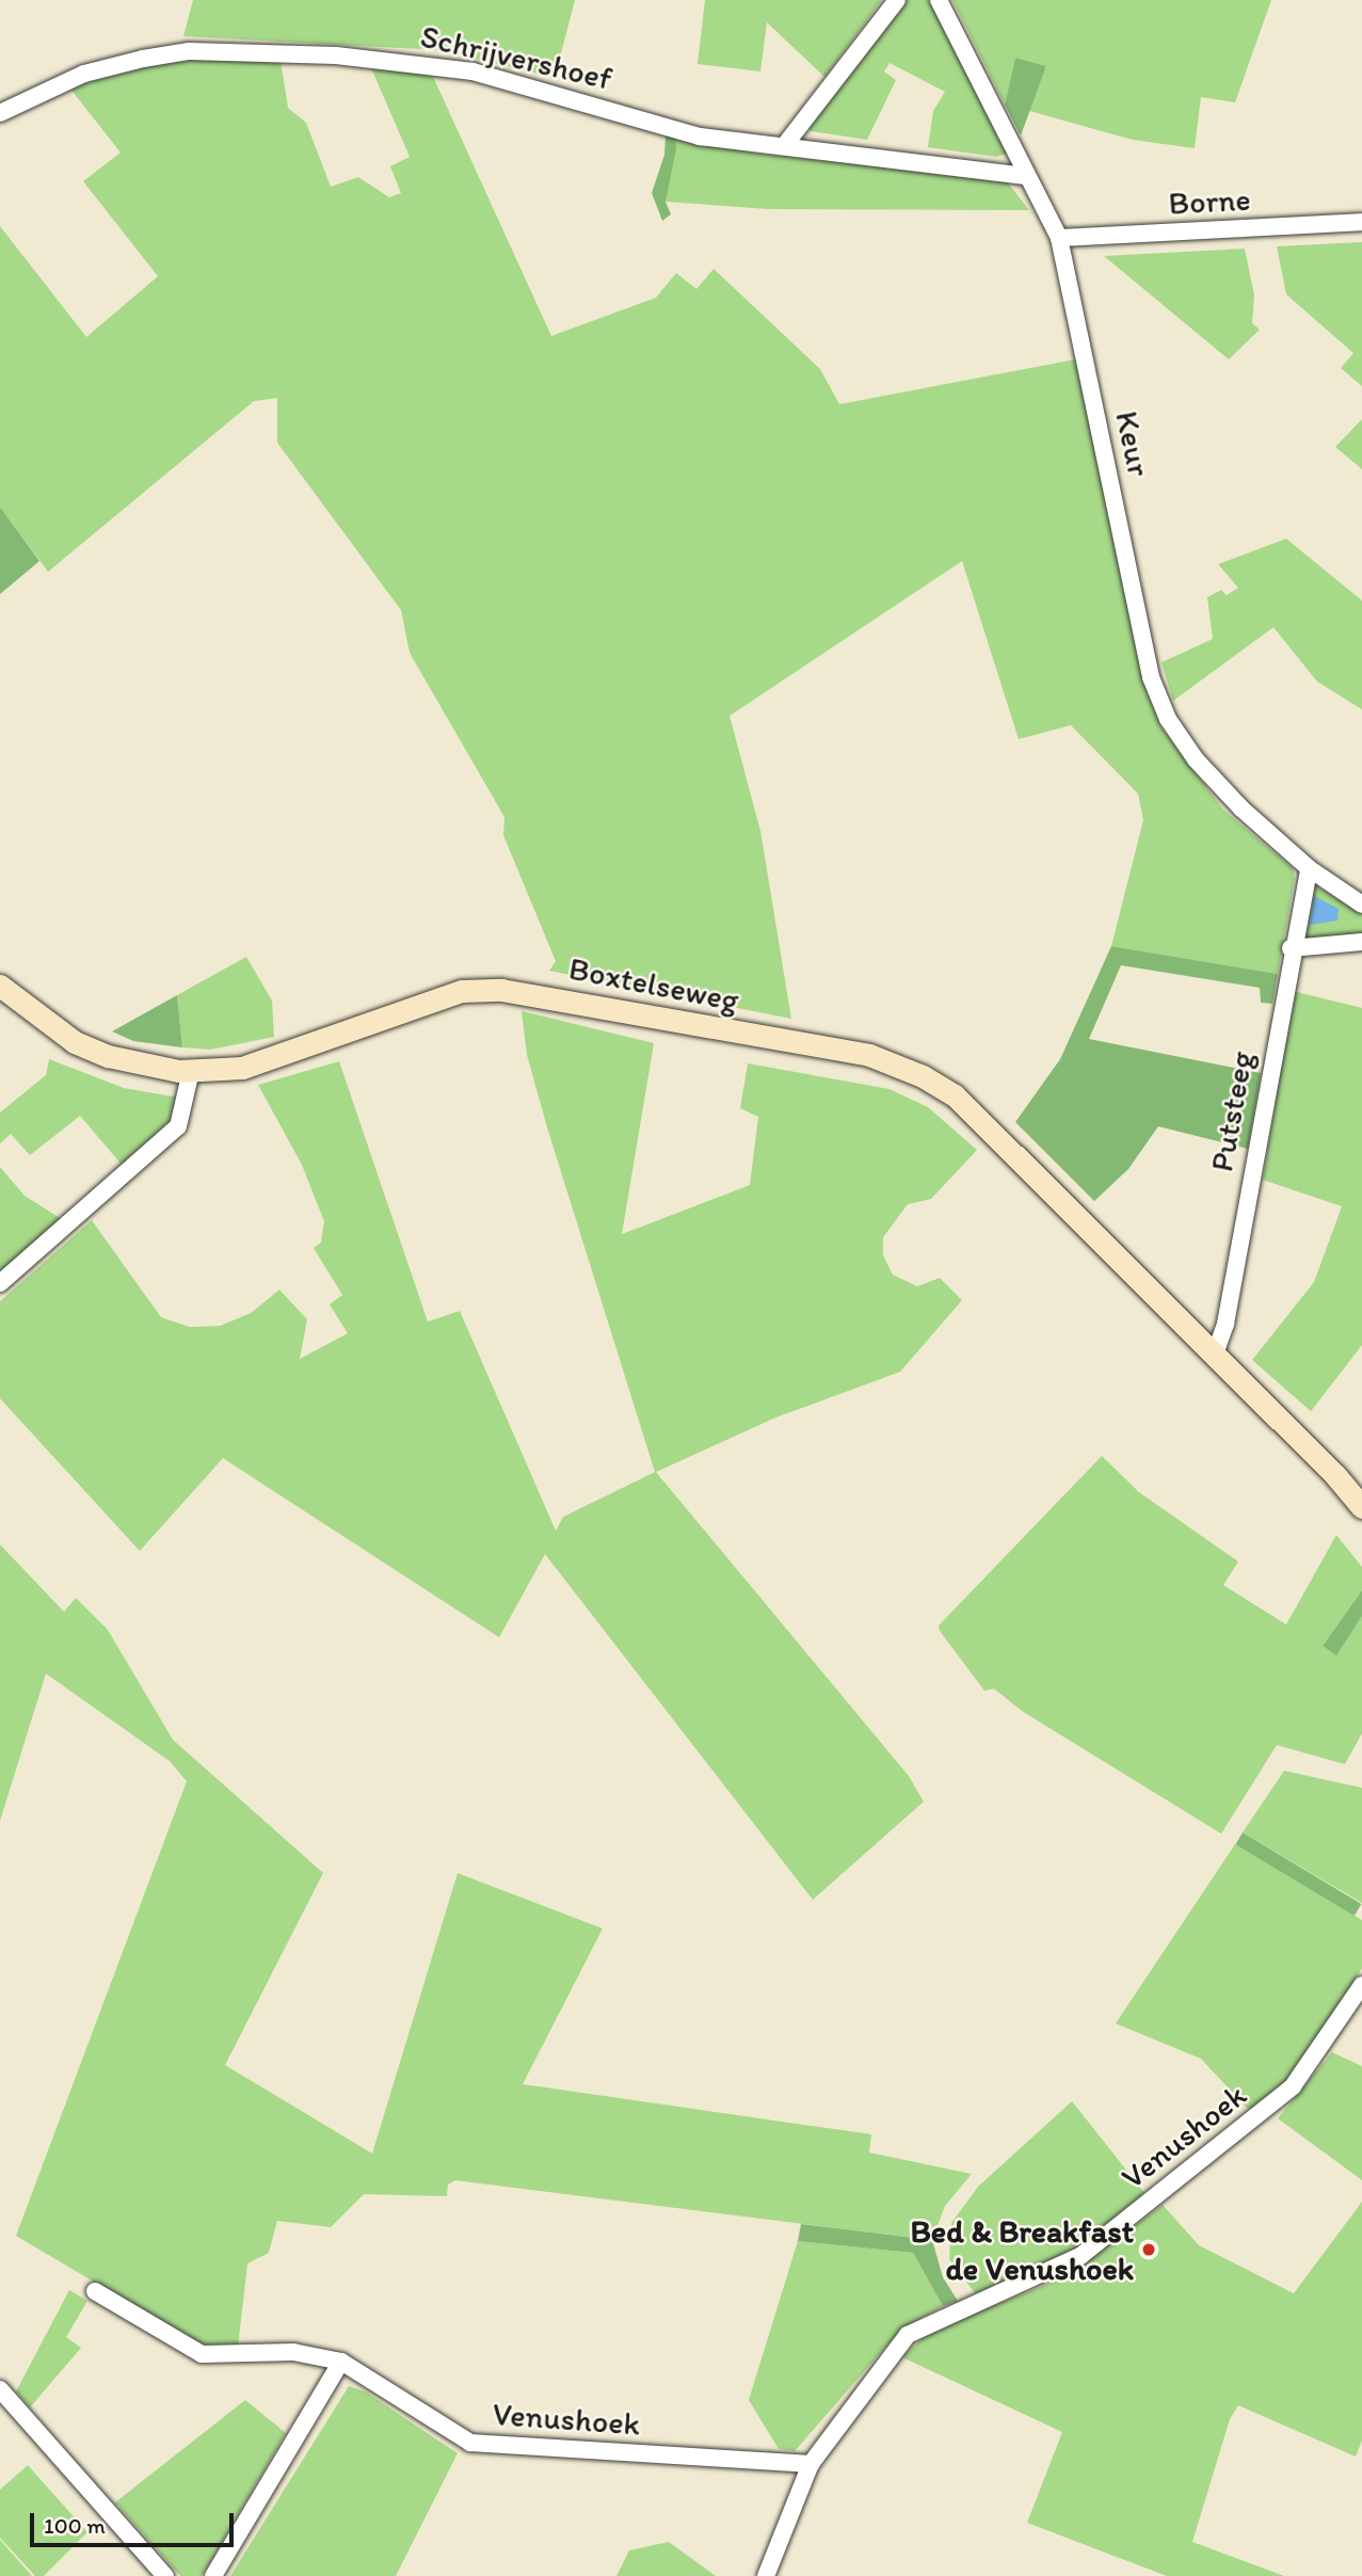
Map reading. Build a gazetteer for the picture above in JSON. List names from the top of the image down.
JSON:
{
  "streets": {
    "main road": ["Boxtelseweg"],
    "street": [
      "Schrijvershoef",
      "Borne",
      "Keur",
      "Putsteeg",
      "Venushoek"
    ]
  },
  "crossings": [
    ["Schrijvershoef", "Keur"],
    ["Borne", "Keur"],
    ["Boxtelseweg", "Putsteeg"]
  ],
  "places": ["Bed & Breakfast de Venushoek"],
  "scale_bar": "100 m"
}
